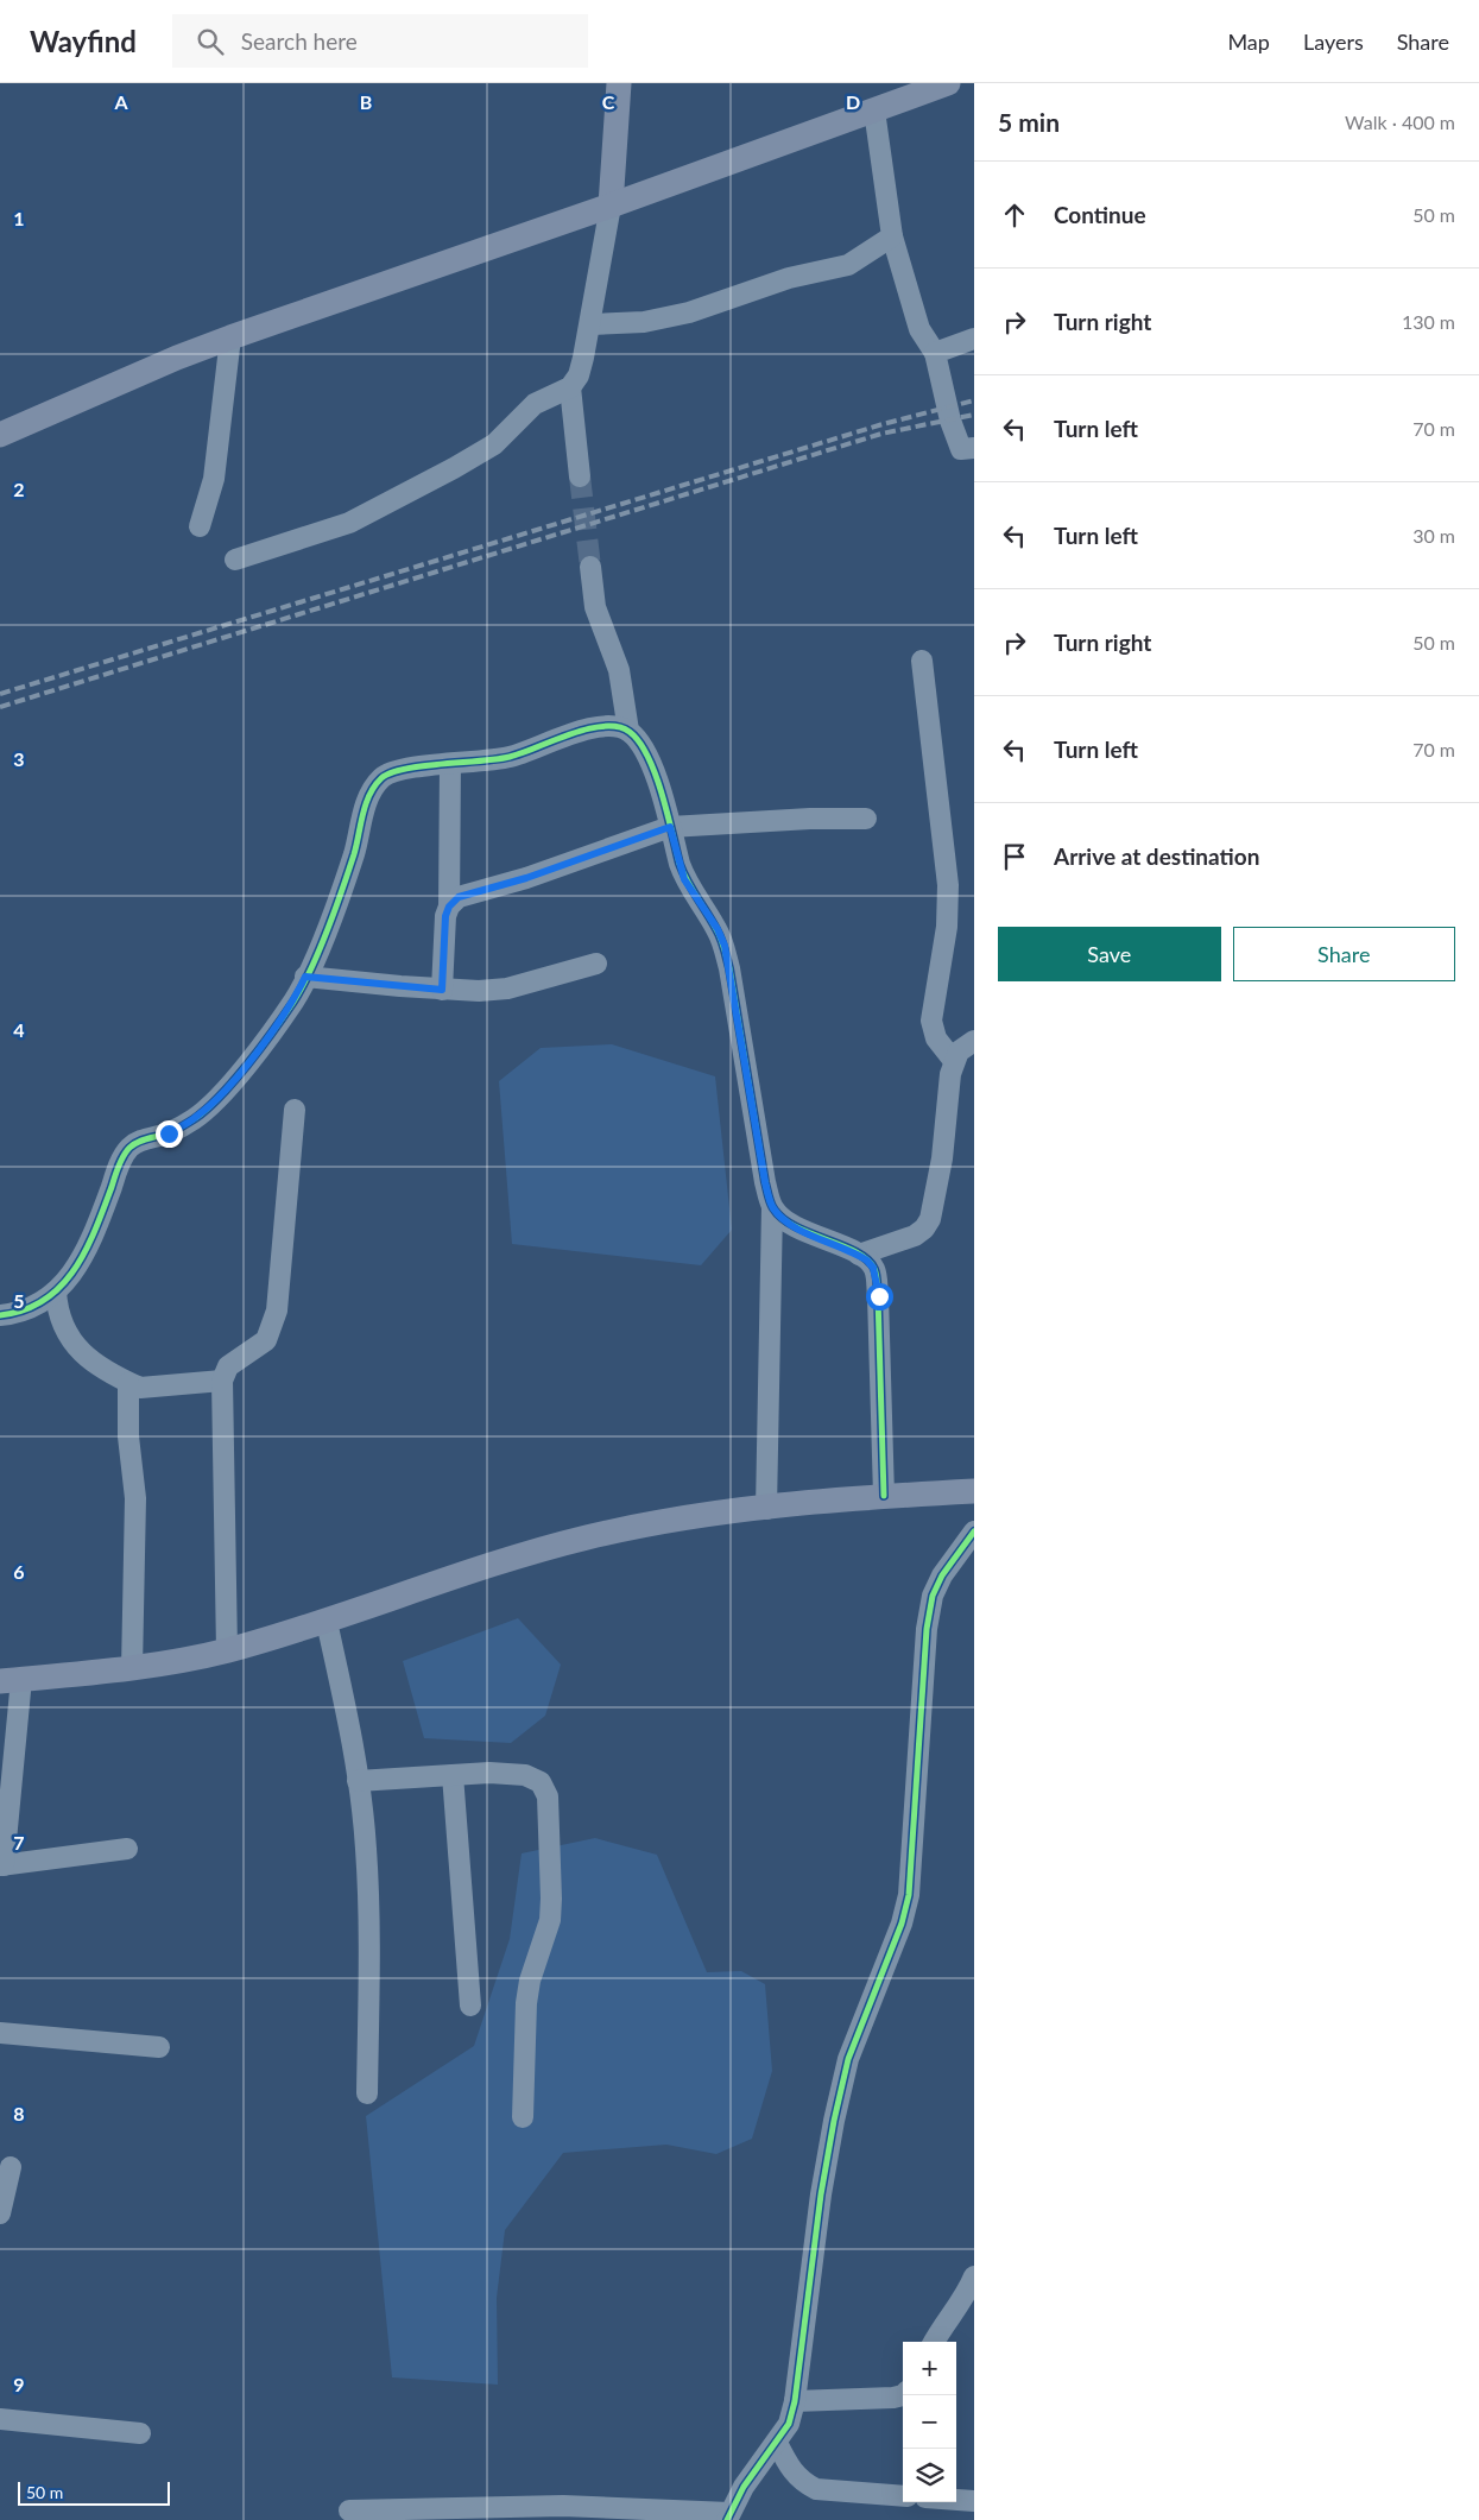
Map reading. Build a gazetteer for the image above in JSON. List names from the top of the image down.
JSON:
{
  "scale_bar": "50 m",
  "page": {
    "header": "Wayfind",
    "search": "Search here",
    "nav": ["Map", "Layers", "Share"],
    "heading": ["5 min", "Walk · 400 m"],
    "list": [
      ["Continue", "50 m"],
      ["Turn right", "130 m"],
      ["Turn left", "70 m"],
      ["Turn left", "30 m"],
      ["Turn right", "50 m"],
      ["Turn left", "70 m"],
      "Arrive at destination"
    ],
    "buttons": ["Save", "Share"],
    "map_buttons": ["+", "−"],
    "scale": "50 m"
  },
  "grid": {
    "columns": [
      "A",
      "B",
      "C",
      "D"
    ],
    "rows": [
      "1",
      "2",
      "3",
      "4",
      "5",
      "6",
      "7",
      "8",
      "9"
    ]
  }
}
